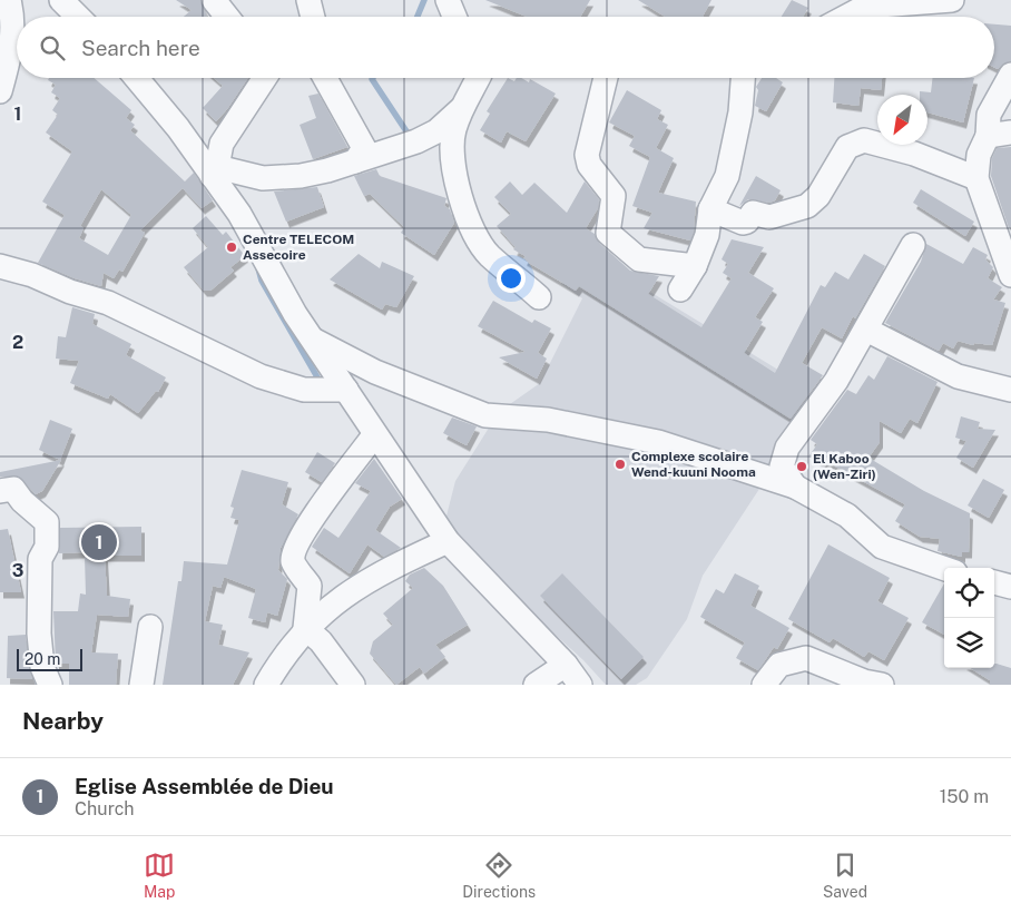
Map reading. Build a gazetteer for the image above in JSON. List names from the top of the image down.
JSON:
{
  "places": ["Centre TELECOM Assecoire", "Complexe scolaire Wend-kuuni Nooma", "El Kaboo (Wen-Ziri)"],
  "scale_bar": "20 m",
  "north": "bottom left",
  "page": {
    "search": "Search here",
    "pins": "1",
    "scale": "20 m",
    "heading": "Nearby",
    "list": [
      {
        "mark": "1",
        "name": "Eglise Assemblée de Dieu",
        "note": "Church",
        "value": "150 m"
      }
    ],
    "nav": ["Map", "Directions", "Saved"]
  },
  "grid": {
    "rows": ["1", "2", "3"]
  }
}
